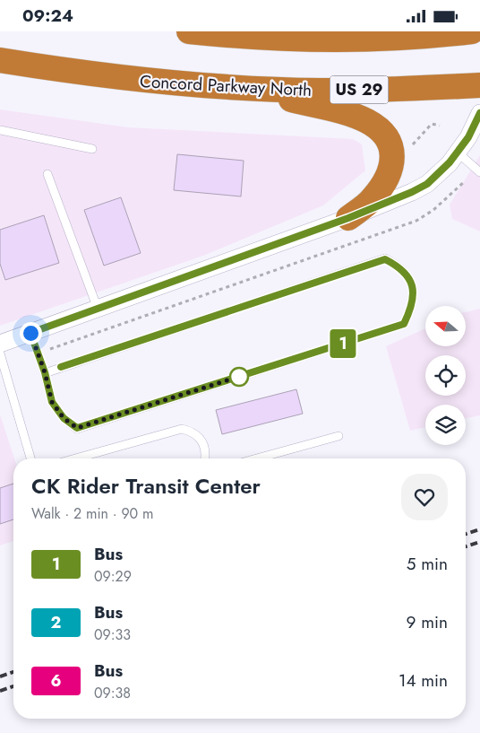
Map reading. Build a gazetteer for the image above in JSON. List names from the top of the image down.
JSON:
{
  "streets": {
    "highway": ["Concord Parkway North", "US 29"]
  },
  "lines": ["bus line 1"],
  "north": "left",
  "page": {
    "status": "09:24",
    "on_map": "1",
    "heading": ["CK Rider Transit Center", "Walk · 2 min · 90 m"],
    "list": [
      {
        "mark": "1",
        "name": "Bus",
        "note": "09:29",
        "value": "5 min"
      },
      {
        "mark": "2",
        "name": "Bus",
        "note": "09:33",
        "value": "9 min"
      },
      {
        "mark": "6",
        "name": "Bus",
        "note": "09:38",
        "value": "14 min"
      }
    ]
  }
}
